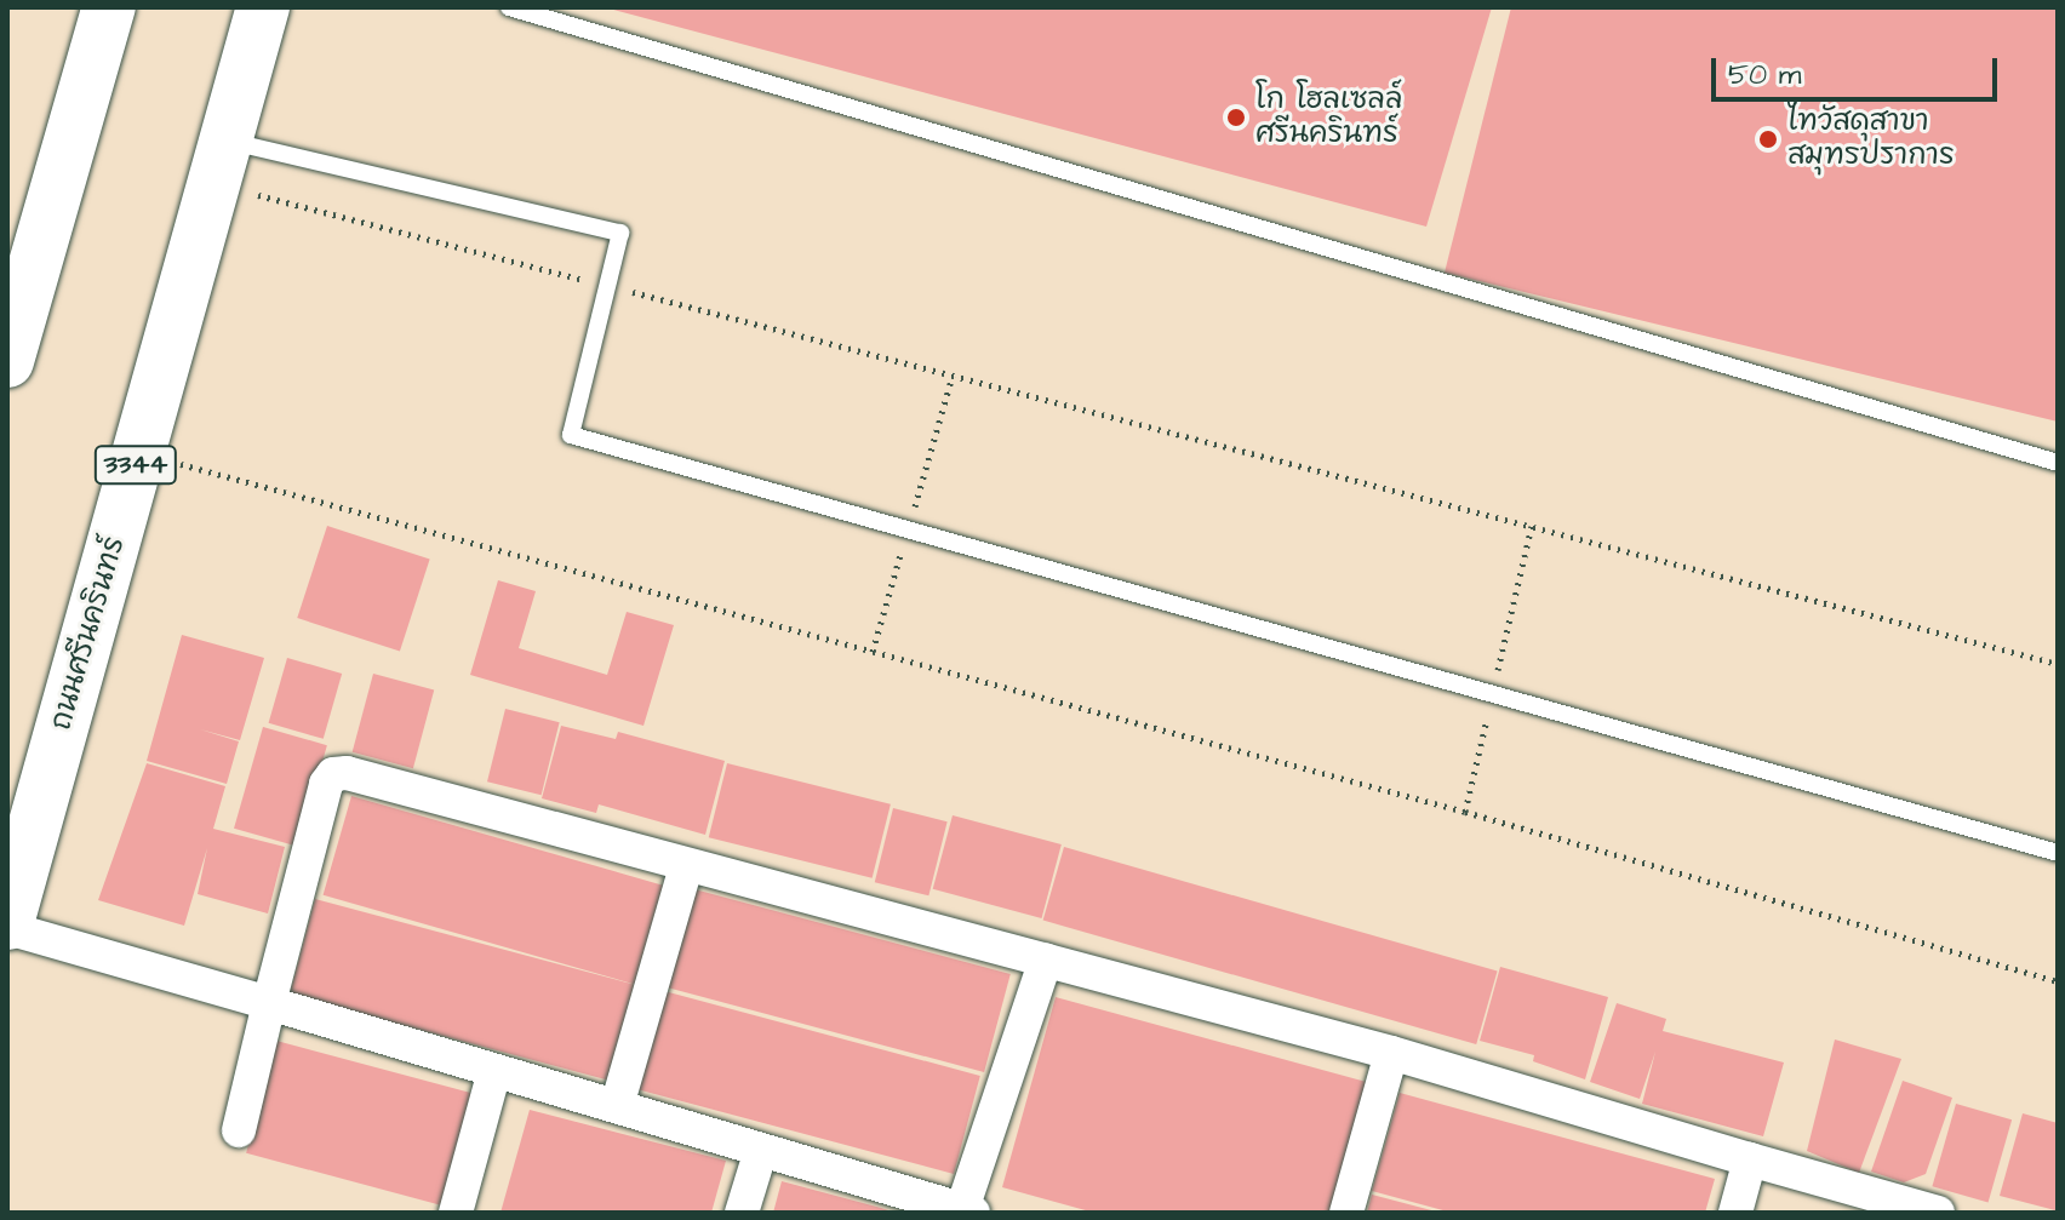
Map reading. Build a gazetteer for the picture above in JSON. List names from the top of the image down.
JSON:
{
  "streets": {
    "main road": ["3344", "ถนนศรีนครินทร์"]
  },
  "places": ["โก โฮลเซลล์ ศรีนครินทร์", "ไทวัสดุสาขา สมุทรปราการ"],
  "scale_bar": "50 m"
}
